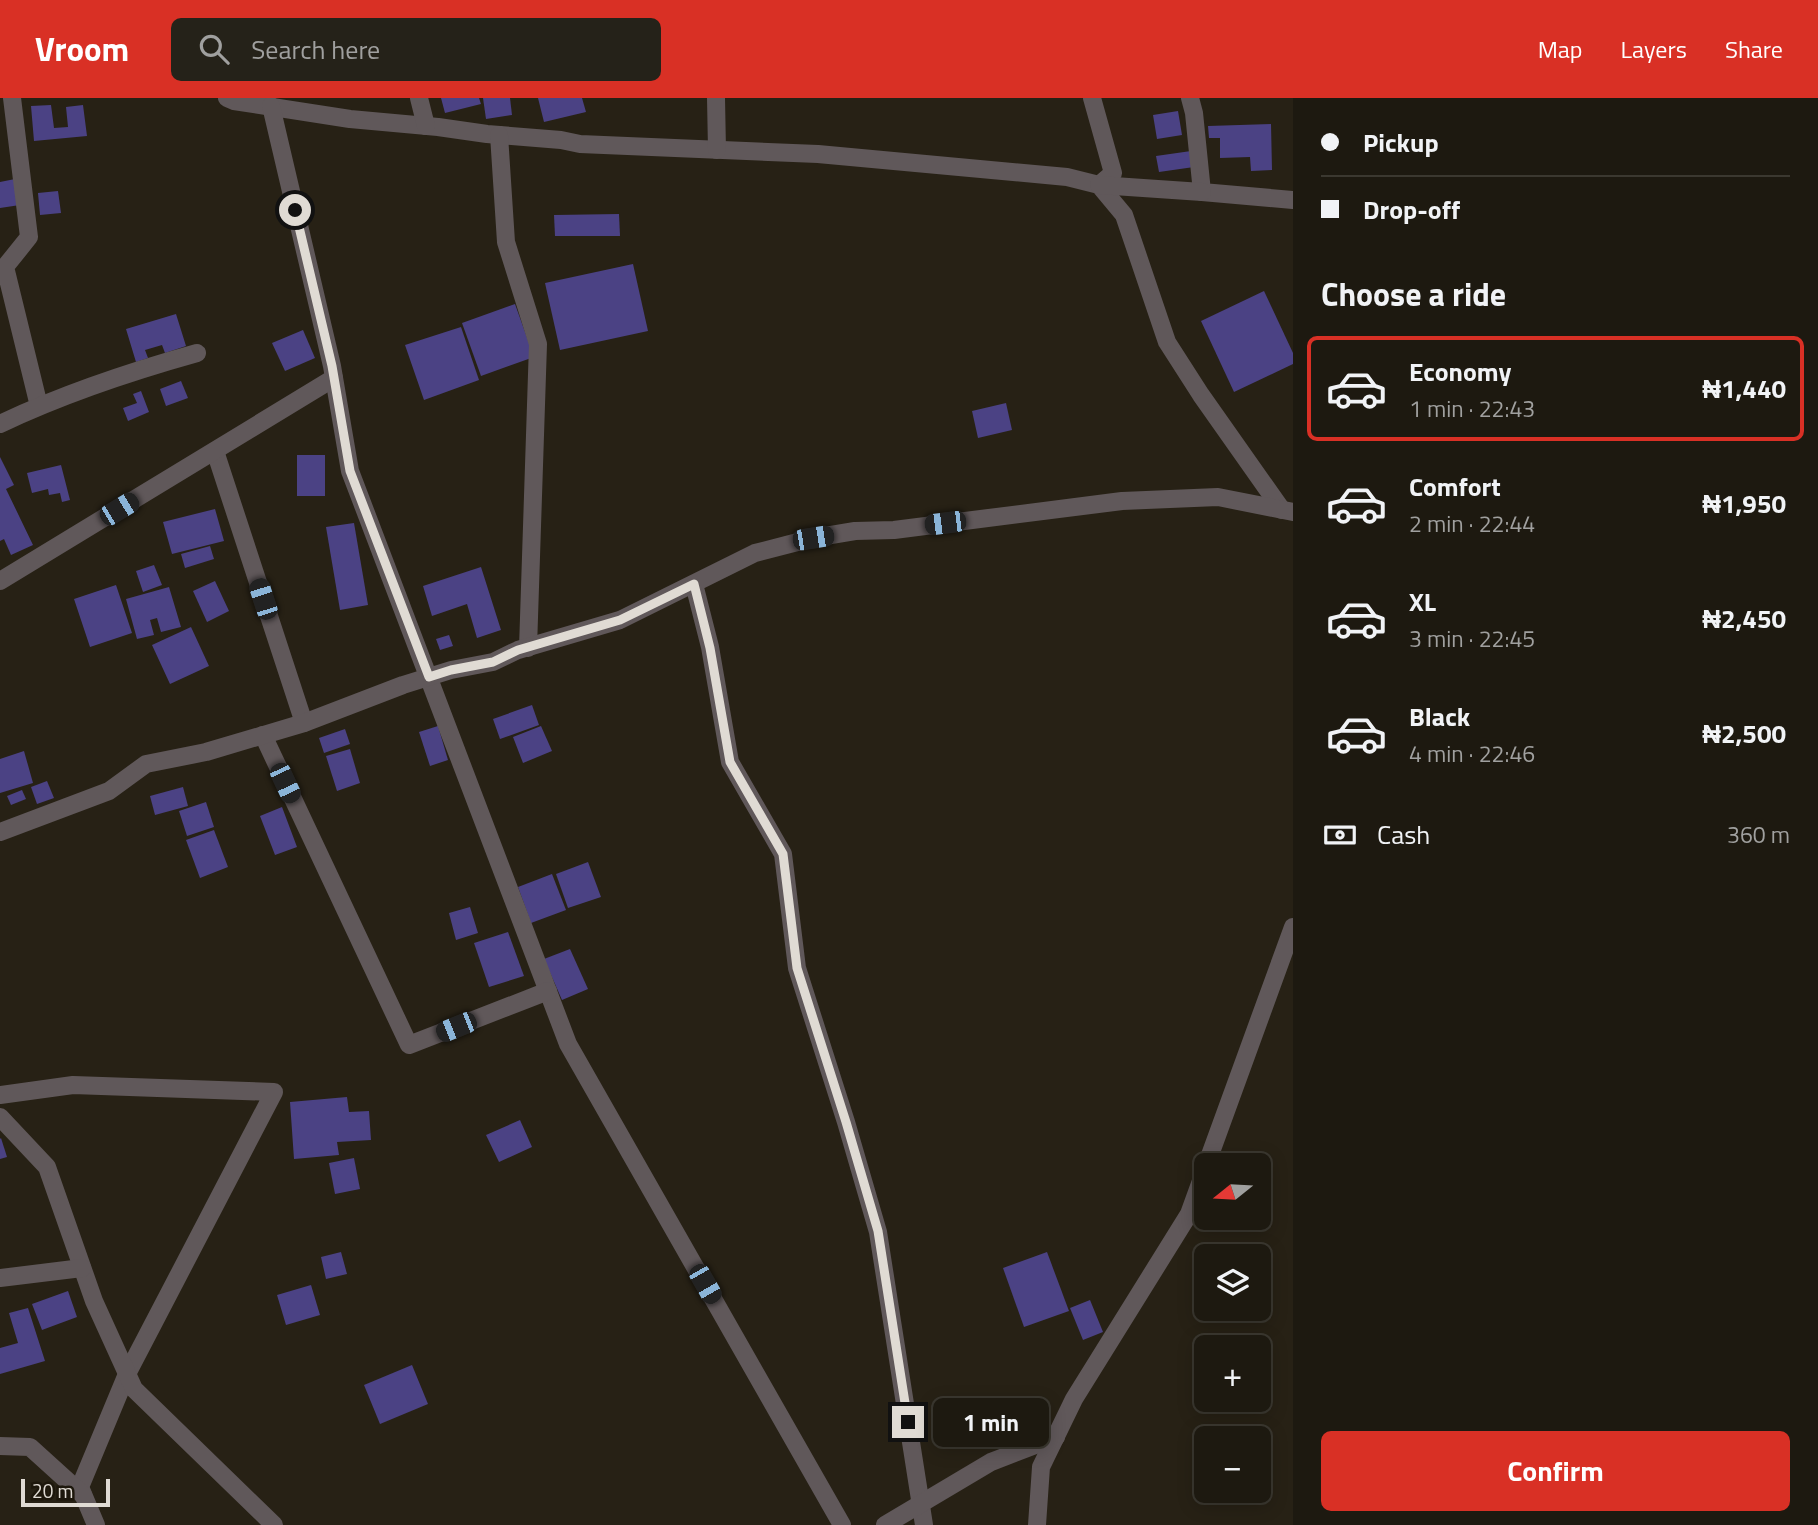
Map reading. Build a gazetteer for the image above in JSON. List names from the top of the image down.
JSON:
{
  "scale_bar": "20 m",
  "north": "left",
  "page": {
    "header": "Vroom",
    "search": "Search here",
    "nav": ["Map", "Layers", "Share"],
    "banner": ["Pickup", "Drop-off"],
    "heading": "Choose a ride",
    "list": [
      {
        "name": "Economy",
        "note": "1 min · 22:43",
        "value": "₦1,440"
      },
      {
        "name": "Comfort",
        "note": "2 min · 22:44",
        "value": "₦1,950"
      },
      {
        "name": "XL",
        "note": "3 min · 22:45",
        "value": "₦2,450"
      },
      {
        "name": "Black",
        "note": "4 min · 22:46",
        "value": "₦2,500"
      }
    ],
    "pay": ["Cash", "360 m"],
    "map_buttons": ["+", "−"],
    "bubble": "1 min",
    "buttons": "Confirm",
    "scale": "20 m"
  }
}
